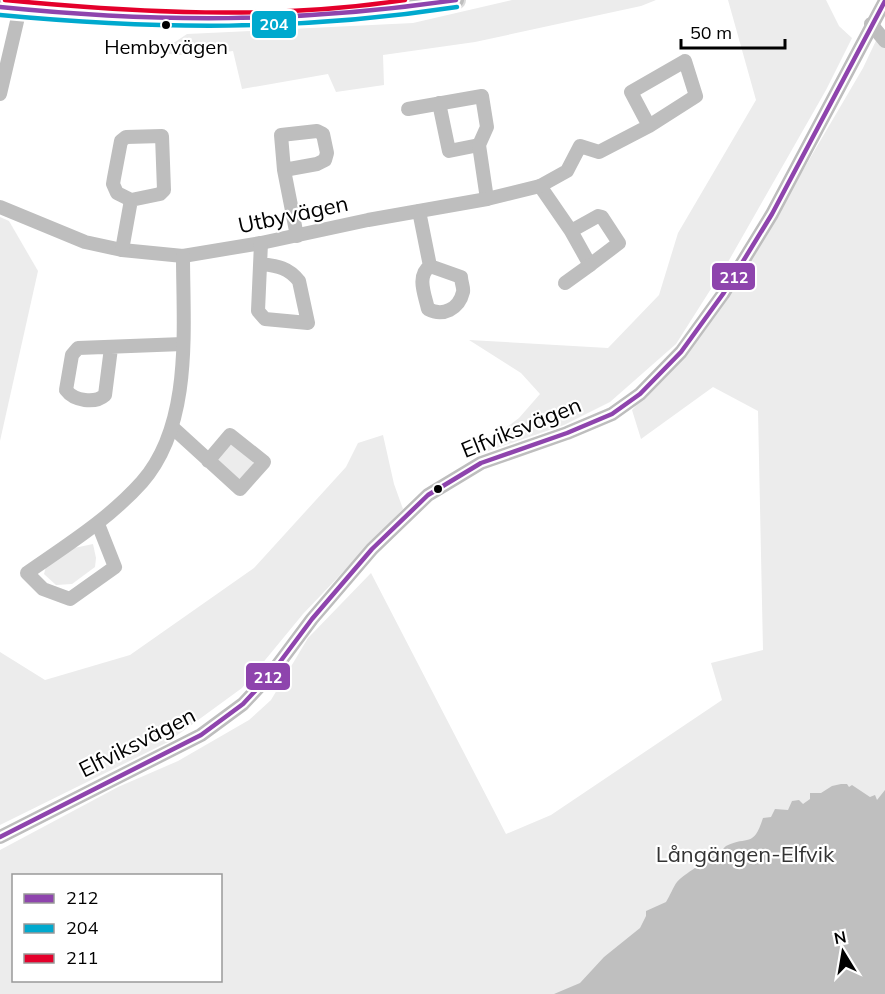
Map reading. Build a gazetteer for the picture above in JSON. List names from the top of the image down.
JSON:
{
  "streets": {
    "street": ["Utbyvägen", "Elfviksvägen"]
  },
  "parks": ["Långängen-Elfvik"],
  "places": ["Hembyvägen"],
  "lines": ["transit line 212", "transit line 211", "transit line 204"],
  "legend": ["212", "204", "211"],
  "scale_bar": "50 m",
  "north": "top"
}
